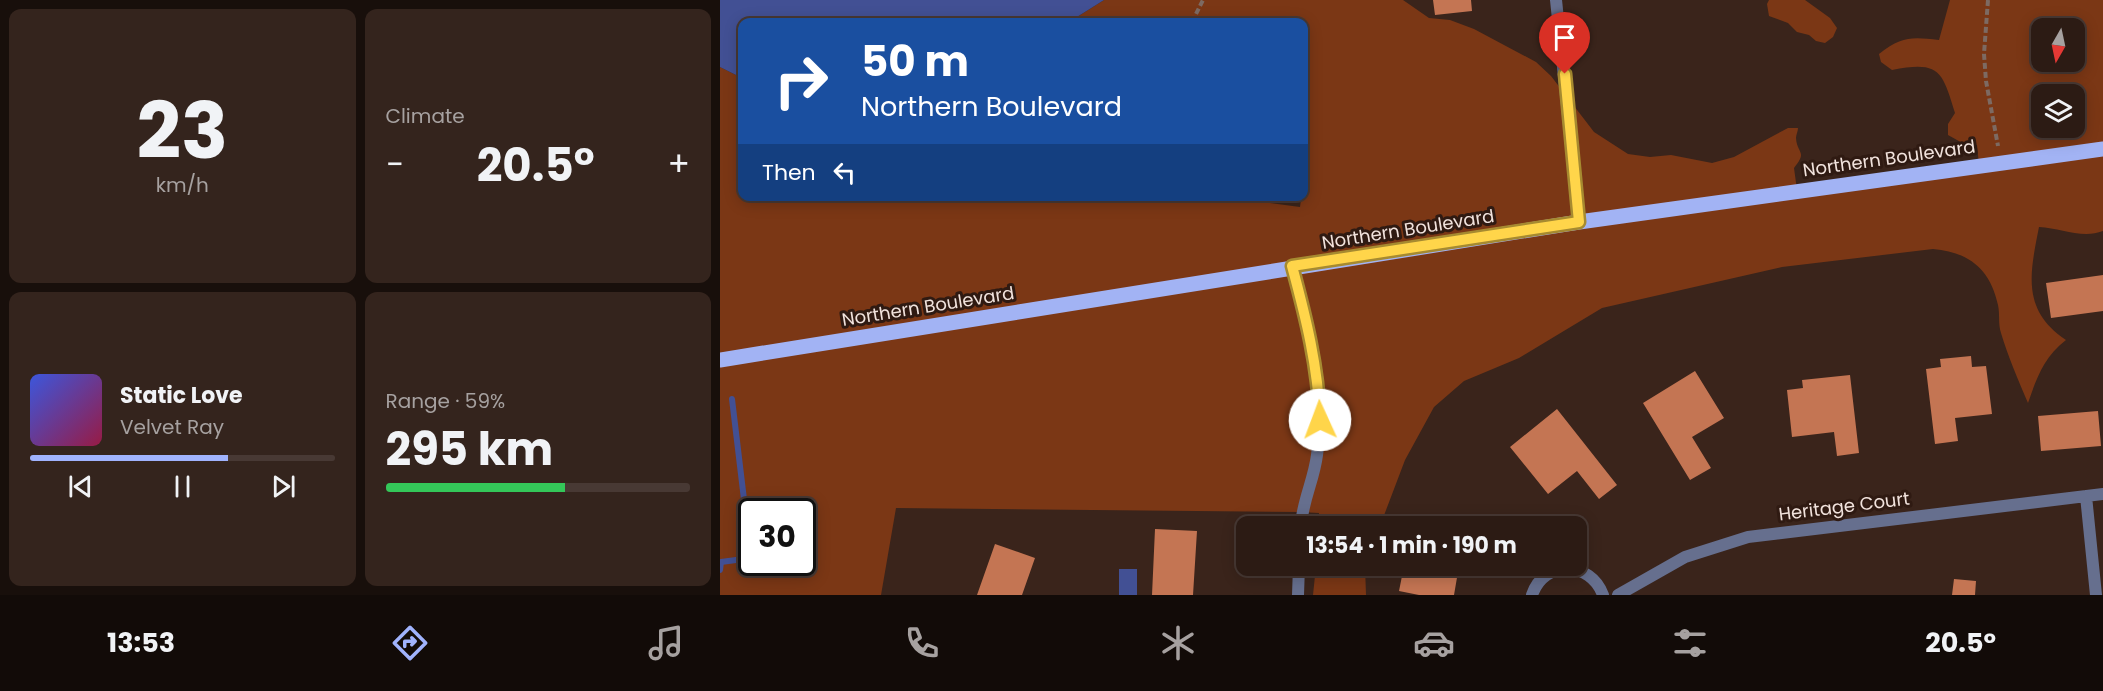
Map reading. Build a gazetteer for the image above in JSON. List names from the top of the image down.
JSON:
{
  "streets": {
    "main road": ["Northern Boulevard"],
    "street": ["Heritage Court"]
  },
  "north": "bottom",
  "page": {
    "tile": [
      ["23", "km/h"],
      "Climate",
      ["Range · 59%", "295 km"]
    ],
    "turn": ["50 m", "Northern Boulevard"],
    "heat": ["−", "20.5°", "+"],
    "then": "Then",
    "song": ["Static Love", "Velvet Ray"],
    "limit": "30",
    "trip": "13:54 · 1 min · 190 m",
    "tabs": ["13:53", "20.5°"]
  }
}
